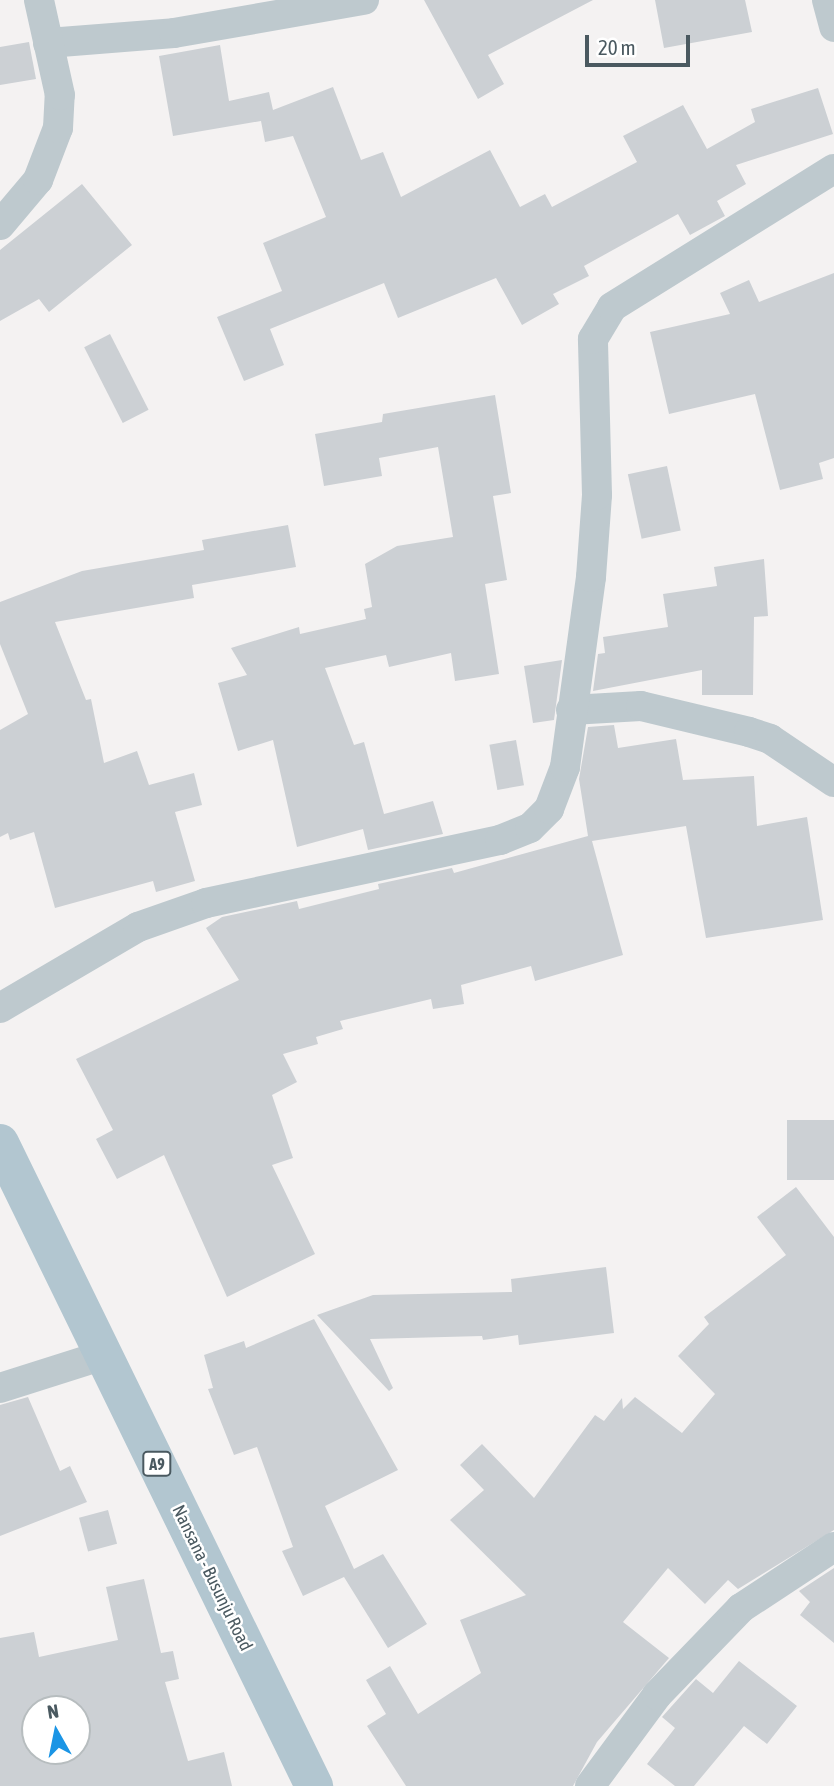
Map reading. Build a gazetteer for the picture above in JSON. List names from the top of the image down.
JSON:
{
  "streets": {
    "main road": ["A9", "Nansana - Busunju Road"]
  },
  "scale_bar": "20 m",
  "north": "top"
}
